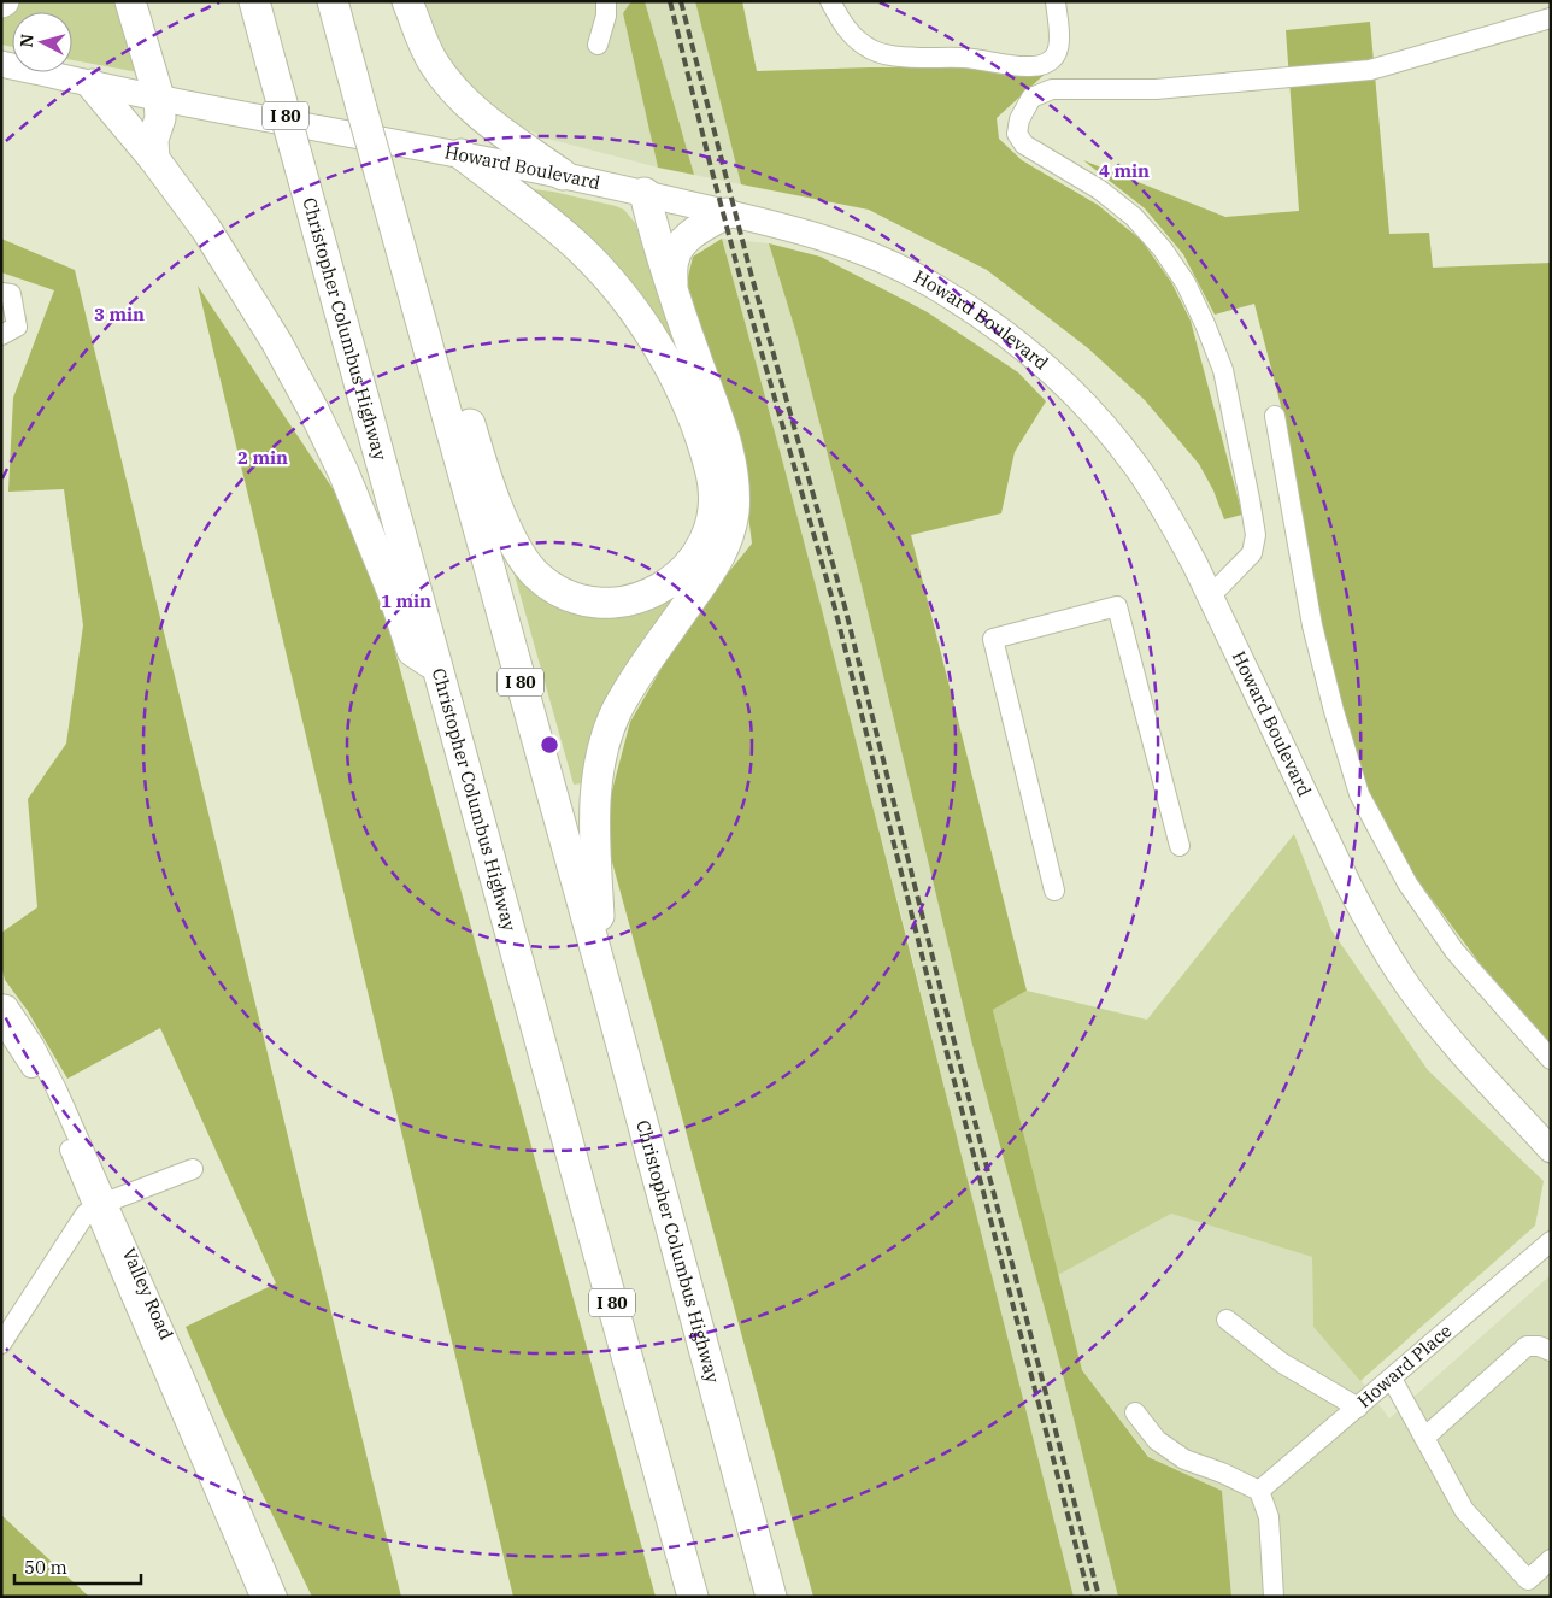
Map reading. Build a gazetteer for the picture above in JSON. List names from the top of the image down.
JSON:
{
  "streets": {
    "highway": ["I 80", "Christopher Columbus Highway"],
    "main road": ["Howard Boulevard"],
    "street": ["Valley Road", "Howard Place"]
  },
  "scale_bar": "50 m",
  "north": "left",
  "rings": [
    "4 min",
    "3 min",
    "2 min",
    "1 min"
  ]
}
